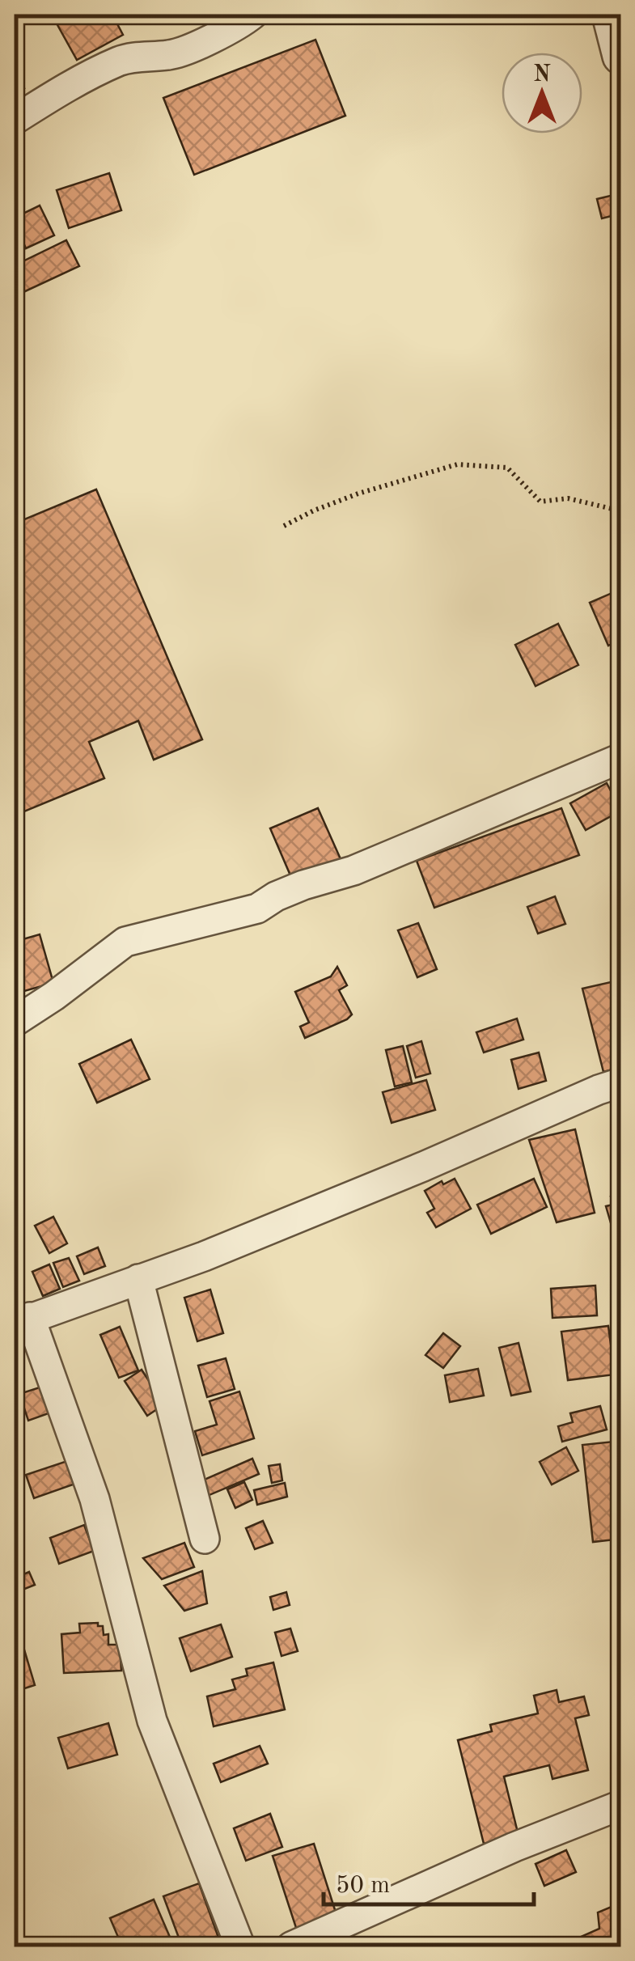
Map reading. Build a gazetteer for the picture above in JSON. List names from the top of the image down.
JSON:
{
  "scale_bar": "50 m",
  "north": "top"
}
